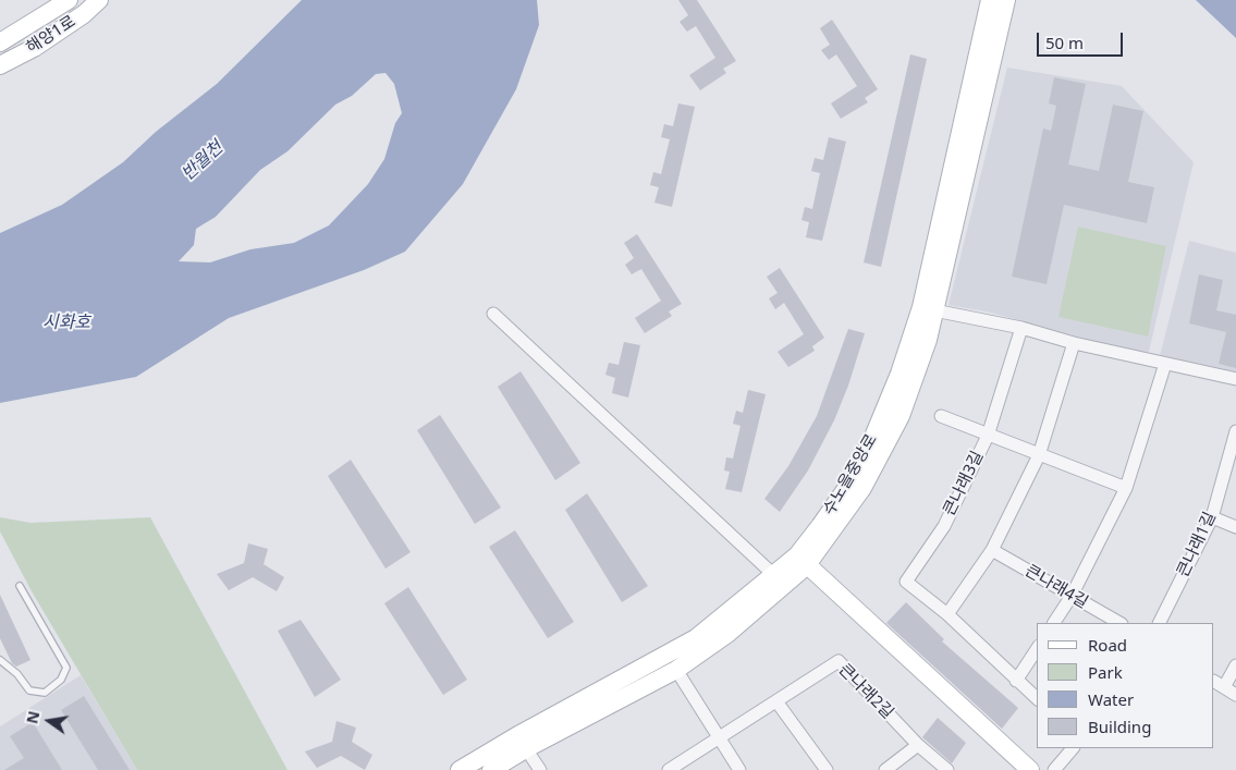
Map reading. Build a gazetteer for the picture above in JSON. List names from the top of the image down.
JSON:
{
  "streets": {
    "main road": ["해양1로", "수노을중앙로"],
    "street": [
      "큰나래3길",
      "큰나래1길",
      "큰나래4길",
      "큰나래2길"
    ]
  },
  "water": ["반월천", "시화호"],
  "legend": [
    "Road",
    "Park",
    "Water",
    "Building"
  ],
  "scale_bar": "50 m",
  "north": "left"
}
